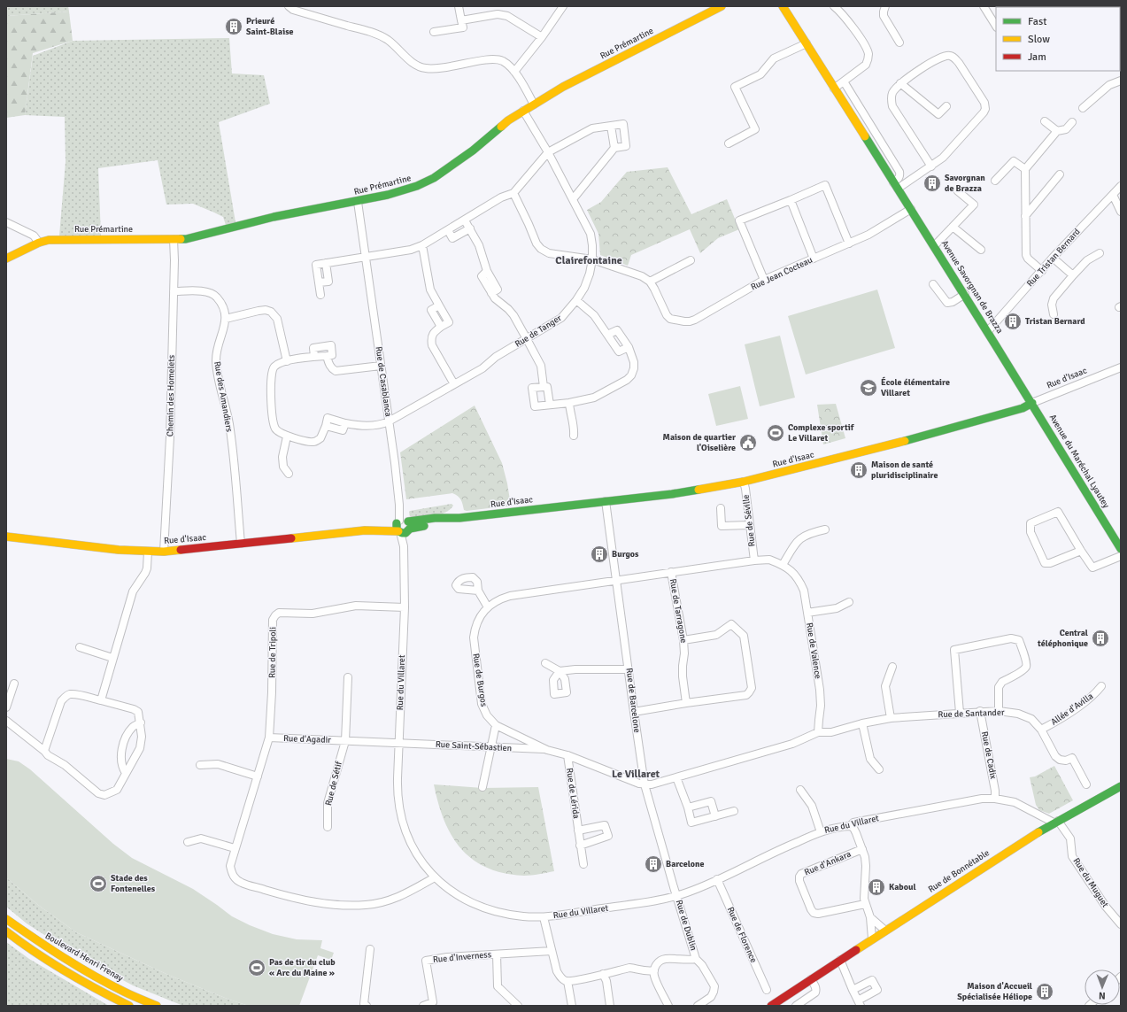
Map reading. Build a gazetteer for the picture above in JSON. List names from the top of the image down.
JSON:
{
  "streets": {
    "main road": [
      "Rue Prémartine",
      "Avenue Savorgnan de Brazza",
      "Rue d'Isaac",
      "Avenue du Maréchal Lyautey",
      "Rue de Bonnétable",
      "Boulevard Henri Frenay"
    ],
    "street": [
      "Rue Tristan Bernard",
      "Rue Jean Cocteau",
      "Rue de Tanger",
      "Rue de Casablanca",
      "Chemin des Homelets",
      "Rue des Amandiers",
      "Rue de Séville",
      "Rue de Tarragone",
      "Rue de Valence",
      "Rue de Tripoli",
      "Rue de Burgos",
      "Rue du Villaret",
      "Rue de Barcelone",
      "Allée d'Avilla",
      "Rue de Santander",
      "Rue d'Agadir",
      "Rue Saint-Sébastien",
      "Rue de Cadix",
      "Rue de Sétif",
      "Rue de Lérida",
      "Rue d'Ankara",
      "Rue du Muguet",
      "Rue de Dublin",
      "Rue de Florence",
      "Rue d'Inverness"
    ]
  },
  "crossings": [
    ["Rue Prémartine", "Rue de Tanger"],
    ["Rue Prémartine", "Rue de Casablanca"],
    ["Rue Prémartine", "Chemin des Homelets"],
    ["Rue Tristan Bernard", "Avenue Savorgnan de Brazza"],
    ["Rue Jean Cocteau", "Avenue Savorgnan de Brazza"],
    ["Avenue Savorgnan de Brazza", "Rue d'Isaac"],
    ["Avenue Savorgnan de Brazza", "Avenue du Maréchal Lyautey"],
    ["Rue de Tanger", "Rue de Casablanca"],
    ["Rue d'Isaac", "Rue de Casablanca"],
    ["Rue d'Isaac", "Chemin des Homelets"],
    ["Rue d'Isaac", "Rue des Amandiers"],
    ["Rue d'Isaac", "Avenue du Maréchal Lyautey"],
    ["Rue d'Isaac", "Rue de Séville"],
    ["Rue d'Isaac", "Rue du Villaret"],
    ["Rue d'Isaac", "Rue de Barcelone"],
    ["Rue de Casablanca", "Rue du Villaret"],
    ["Rue de Séville", "Rue de Valence"],
    ["Rue de Tarragone", "Rue de Valence"],
    ["Rue de Valence", "Rue de Burgos"],
    ["Rue de Valence", "Rue de Barcelone"],
    ["Rue de Valence", "Rue de Santander"],
    ["Rue de Tripoli", "Rue du Villaret"],
    ["Rue de Tripoli", "Rue d'Agadir"],
    ["Rue de Burgos", "Rue de Barcelone"],
    ["Rue de Burgos", "Rue Saint-Sébastien"],
    ["Rue de Burgos", "Rue de Lérida"],
    ["Rue du Villaret", "Rue de Barcelone"],
    ["Rue du Villaret", "Rue d'Agadir"],
    ["Rue du Villaret", "Rue Saint-Sébastien"],
    ["Rue du Villaret", "Rue de Cadix"],
    ["Rue du Villaret", "Rue de Bonnétable"],
    ["Rue du Villaret", "Rue du Muguet"],
    ["Rue du Villaret", "Rue de Dublin"],
    ["Rue du Villaret", "Rue de Florence"],
    ["Rue de Barcelone", "Rue de Dublin"],
    ["Allée d'Avilla", "Rue de Santander"],
    ["Rue de Santander", "Rue de Cadix"],
    ["Rue d'Agadir", "Rue Saint-Sébastien"],
    ["Rue d'Agadir", "Rue de Sétif"],
    ["Rue de Bonnétable", "Rue du Muguet"]
  ],
  "districts": ["Clairefontaine", "Le Villaret"],
  "places": {
    "building": [
      "Prieuré Saint-Blaise",
      "Savorgnan de Brazza",
      "Tristan Bernard",
      "Maison de santé pluridisciplinaire",
      "Burgos",
      "Central téléphonique",
      "Barcelone",
      "Kaboul",
      "Maison d'Accueil Spécialisée Héliope"
    ],
    "school or university": ["École élémentaire Villaret"],
    "sports": ["Complexe sportif Le Villaret", "Stade des Fontenelles", "Pas de tir du club « Arc du Maine »"],
    "public building": ["Maison de quartier l'Oiselière"]
  },
  "legend": ["Fast", "Slow", "Jam"],
  "north": "bottom"
}
